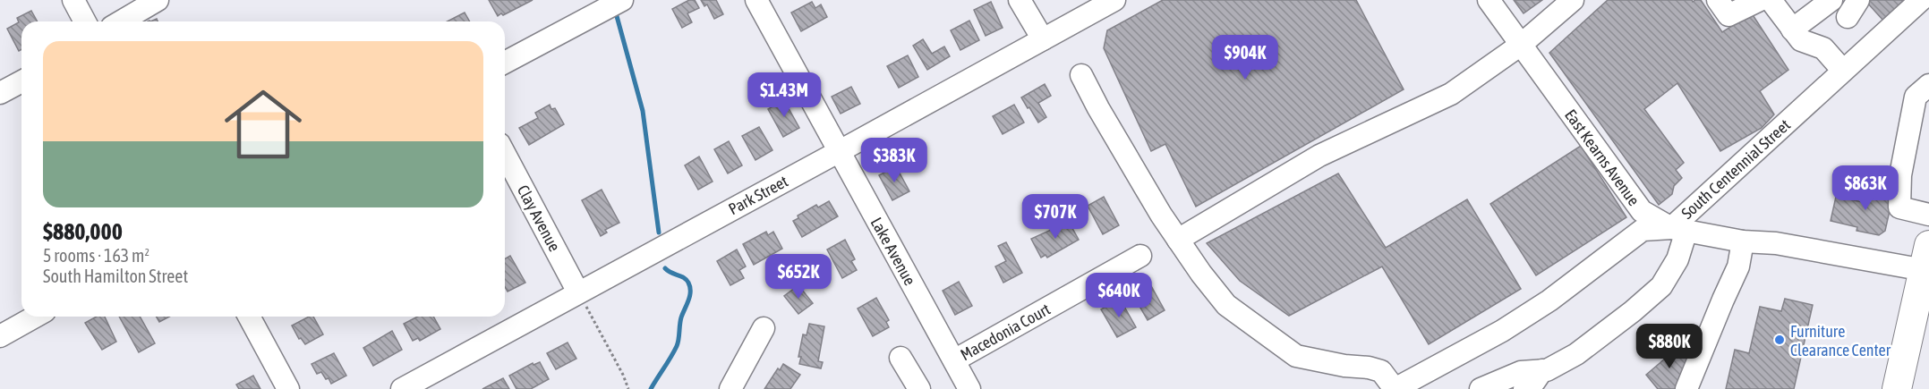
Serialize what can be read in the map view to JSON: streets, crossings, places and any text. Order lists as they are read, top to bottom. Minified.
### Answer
{"streets":{"street":["East Kearns Avenue","South Centennial Street","Park Street","Clay Avenue","Lake Avenue","Macedonia Court"]},"crossings":[["East Kearns Avenue","South Centennial Street"],["Park Street","Clay Avenue"],["Park Street","Lake Avenue"],["Lake Avenue","Macedonia Court"]],"places":["Furniture Clearance Center"],"page":{"list":[{"name":"$880,000","note":"5 rooms · 163 m² · South Hamilton Street"}],"price":["$904K","$1.43M","$383K","$863K","$707K","$652K","$640K","$880K"]}}
